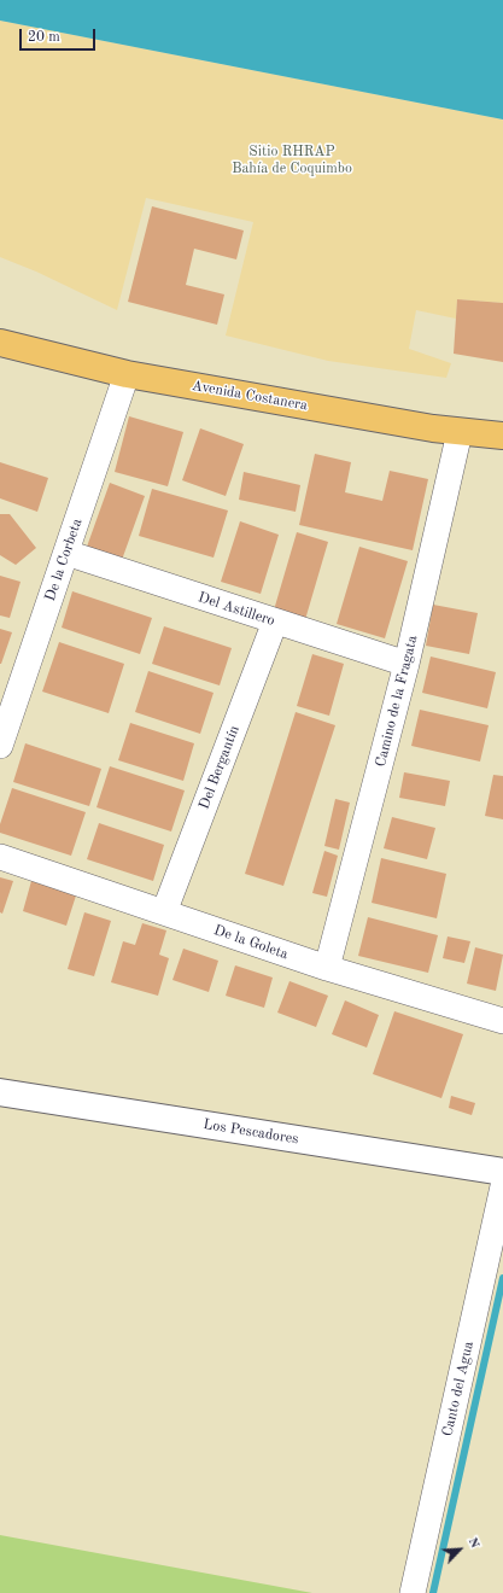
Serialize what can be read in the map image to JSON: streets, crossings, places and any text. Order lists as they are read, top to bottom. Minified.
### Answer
{"streets":{"main road":["Avenida Costanera"],"street":["De la Corbeta","Del Astillero","Camino de la Fragata","Del Bergantín","De la Goleta","Los Pescadores","Canto del Agua"]},"crossings":[["Avenida Costanera","De la Corbeta"],["Avenida Costanera","Camino de la Fragata"],["De la Corbeta","Del Astillero"],["Del Astillero","Camino de la Fragata"],["Del Astillero","Del Bergantín"],["Camino de la Fragata","De la Goleta"],["Del Bergantín","De la Goleta"]],"parks":["Sitio RHRAP Bahía de Coquimbo"],"scale_bar":"20 m","north":"top right"}
